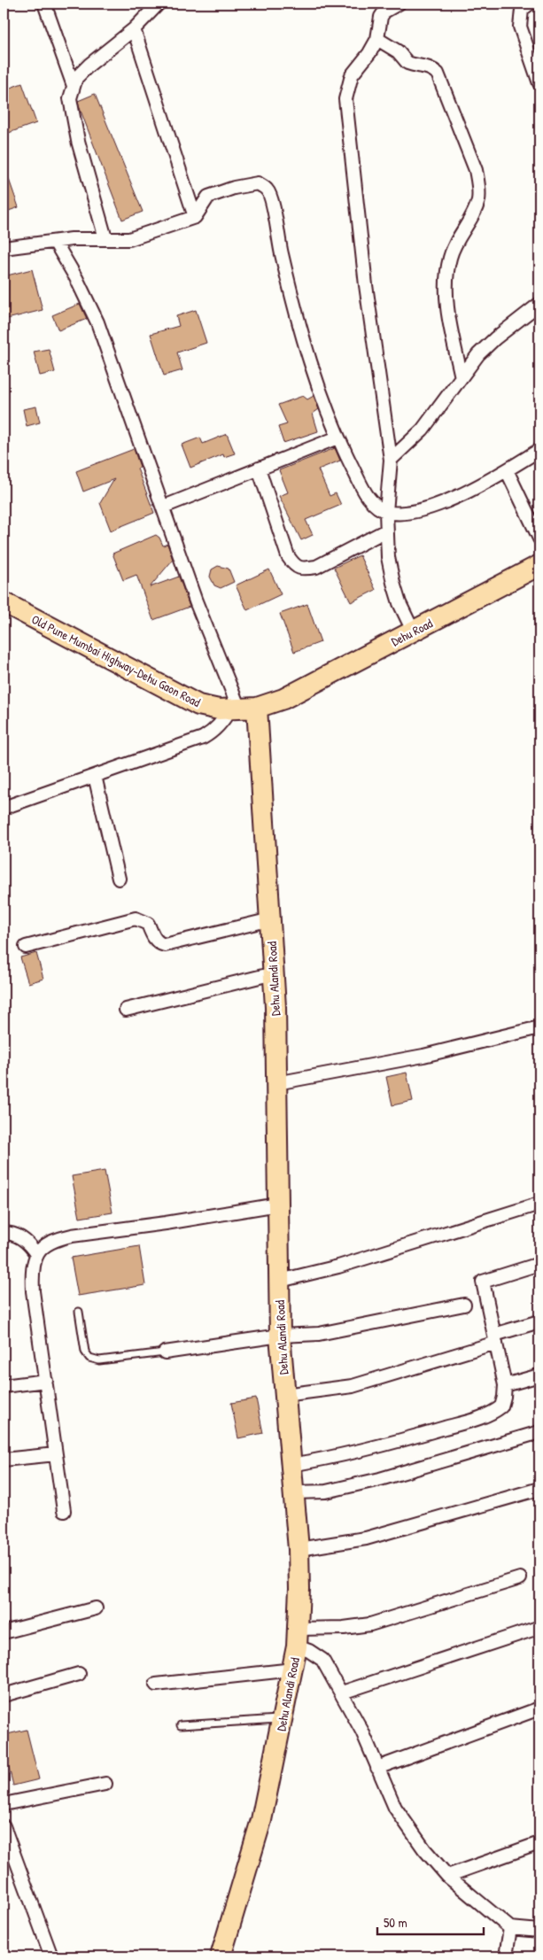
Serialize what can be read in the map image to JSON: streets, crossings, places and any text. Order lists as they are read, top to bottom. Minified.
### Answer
{"streets":{"main road":["Dehu Road","Old Pune Mumbai Highway-Dehu Gaon Road","Dehu Alandi Road"]},"crossings":[["Dehu Road","Old Pune Mumbai Highway-Dehu Gaon Road"],["Old Pune Mumbai Highway-Dehu Gaon Road","Dehu Alandi Road"]],"scale_bar":"50 m"}
